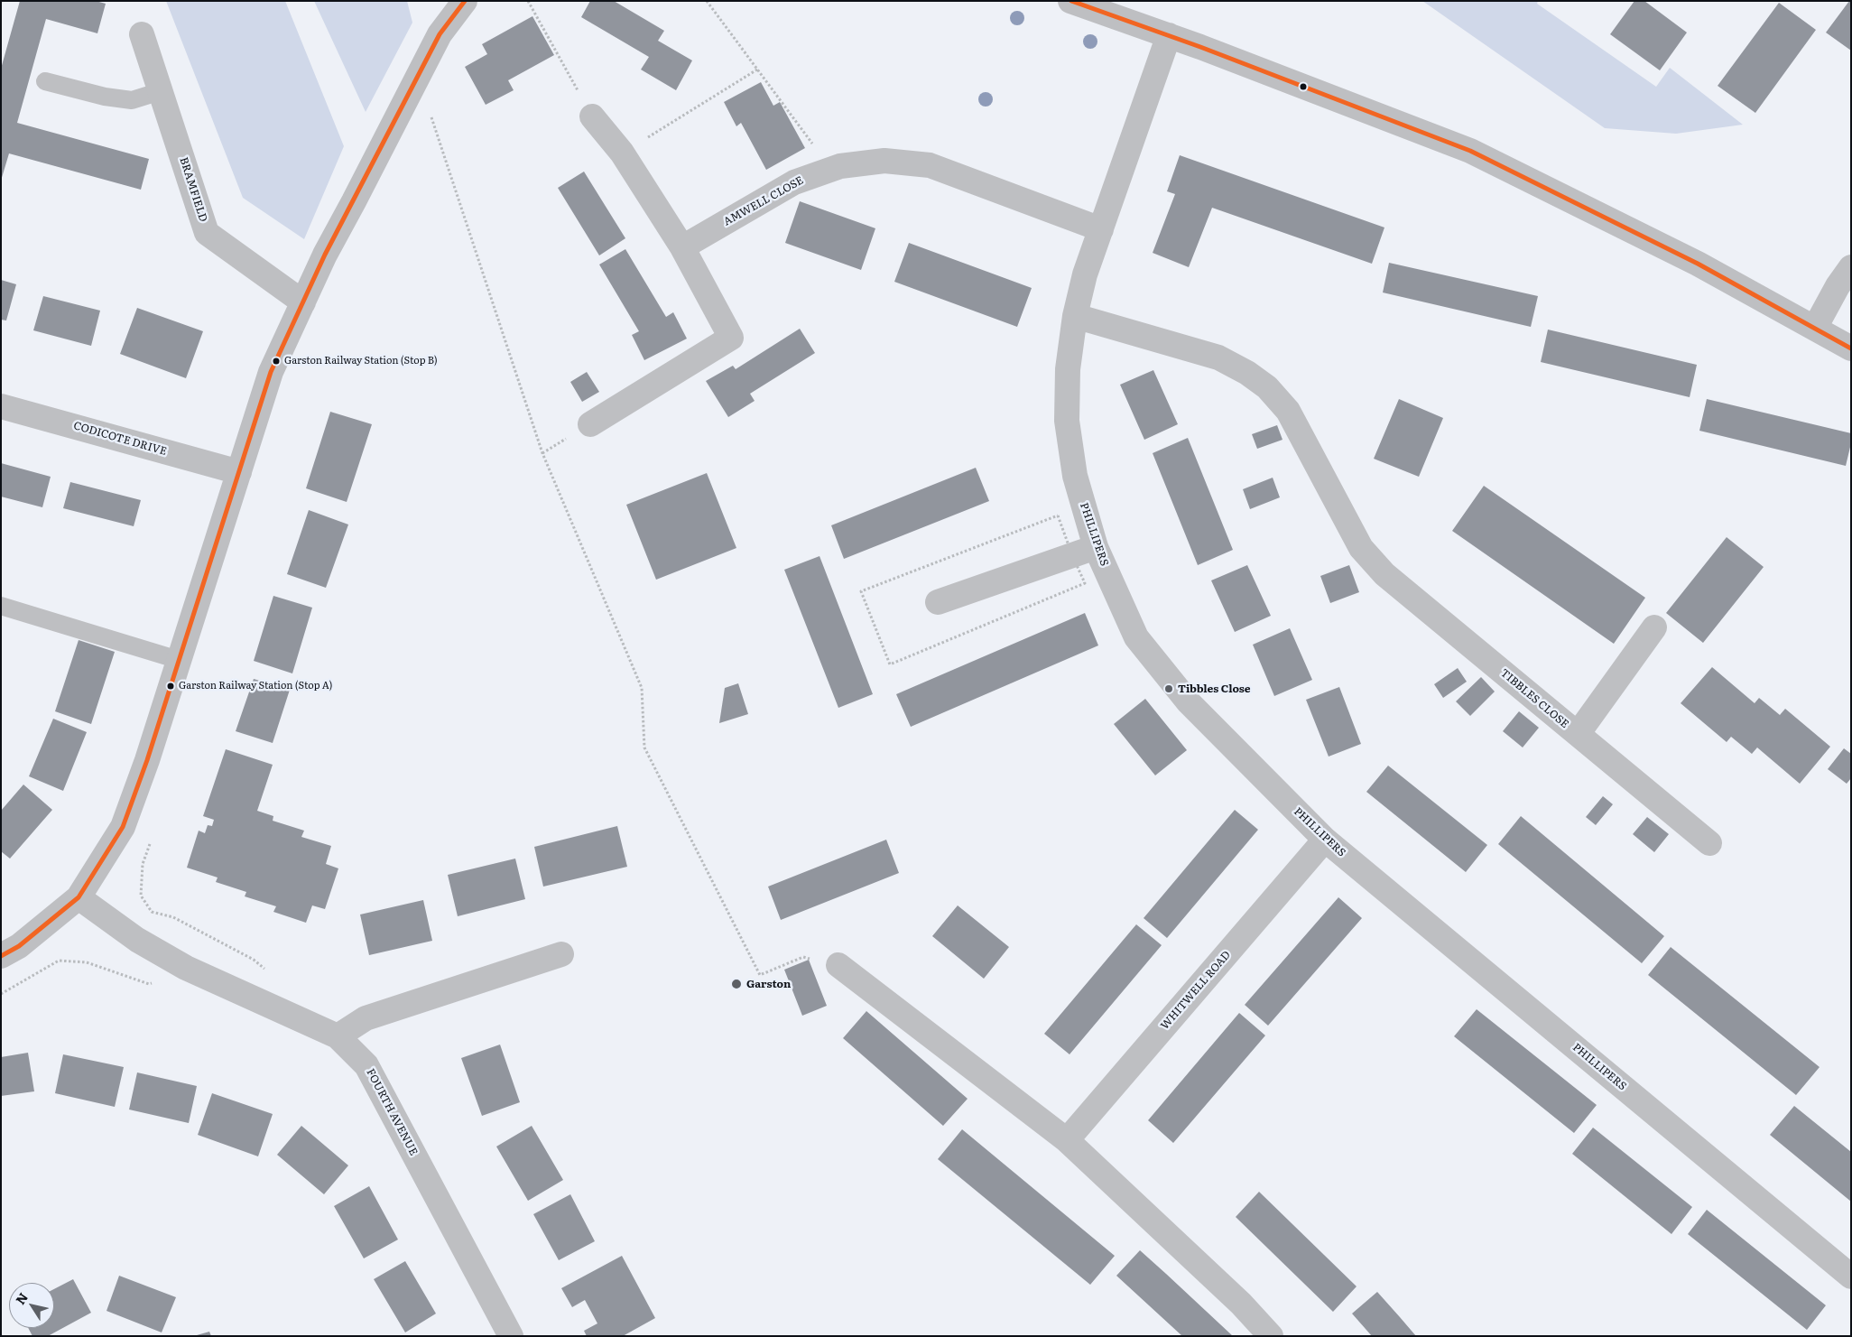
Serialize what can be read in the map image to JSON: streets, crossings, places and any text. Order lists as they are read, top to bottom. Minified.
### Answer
{"streets":{"street":["BRAMFIELD","AMWELL CLOSE","CODICOTE DRIVE","PHILLIPERS","TIBBLES CLOSE","WHITWELL ROAD","FOURTH AVENUE"]},"crossings":[["AMWELL CLOSE","PHILLIPERS"],["PHILLIPERS","TIBBLES CLOSE"],["PHILLIPERS","WHITWELL ROAD"]],"places":["Garston Railway Station (Stop B)","Garston Railway Station (Stop A)","Tibbles Close","Garston"],"north":"top left"}
